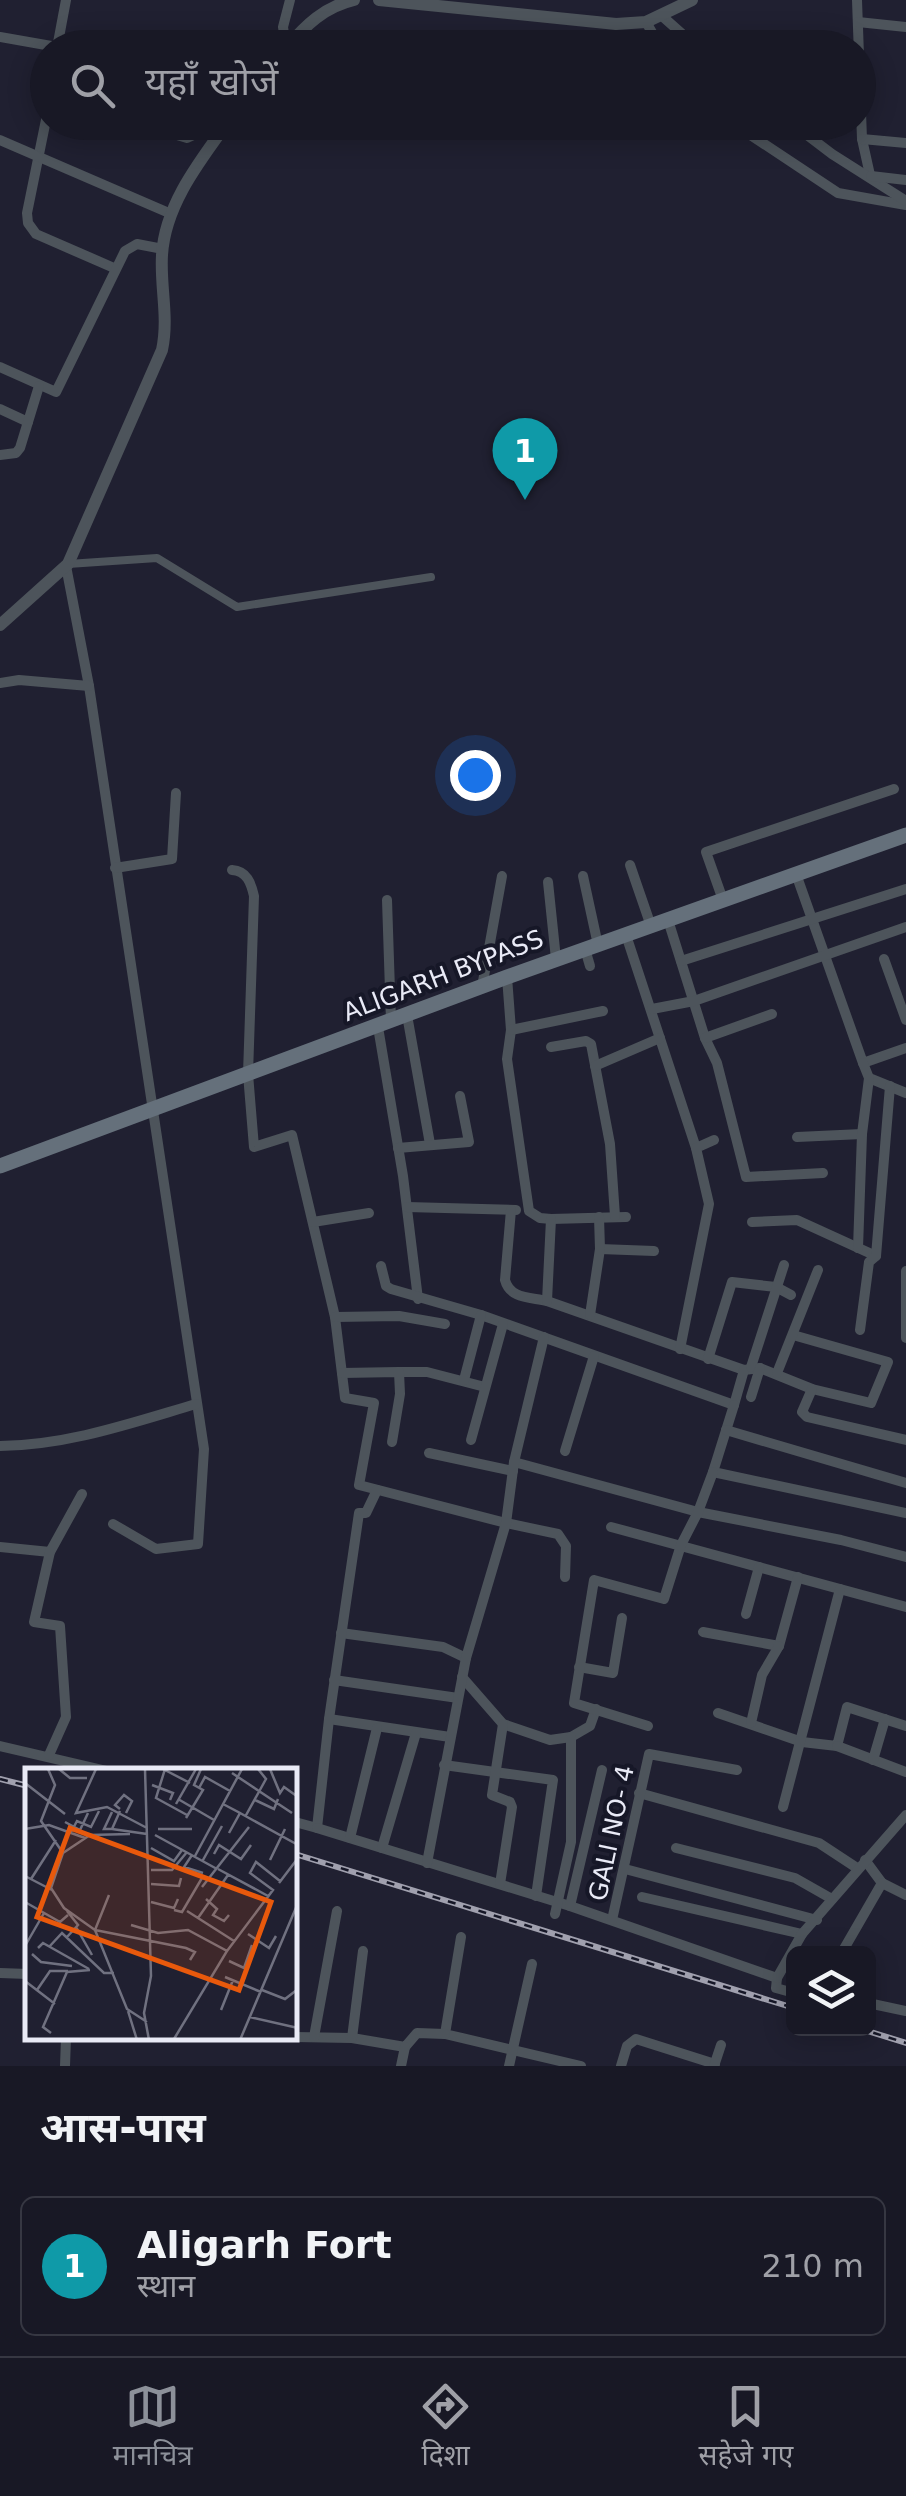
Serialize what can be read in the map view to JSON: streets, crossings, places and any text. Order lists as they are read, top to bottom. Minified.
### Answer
{"streets":{"main road":["ALIGARH BYPASS"],"street":["GALI NO- 4"]},"page":{"search":"यहाँ खोजें","pins":"1","heading":"आस-पास","list":[{"mark":"1","name":"Aligarh Fort","note":"स्थान","value":"210 m"}],"nav":["मानचित्र","दिशा","सहेजे गए"]}}
